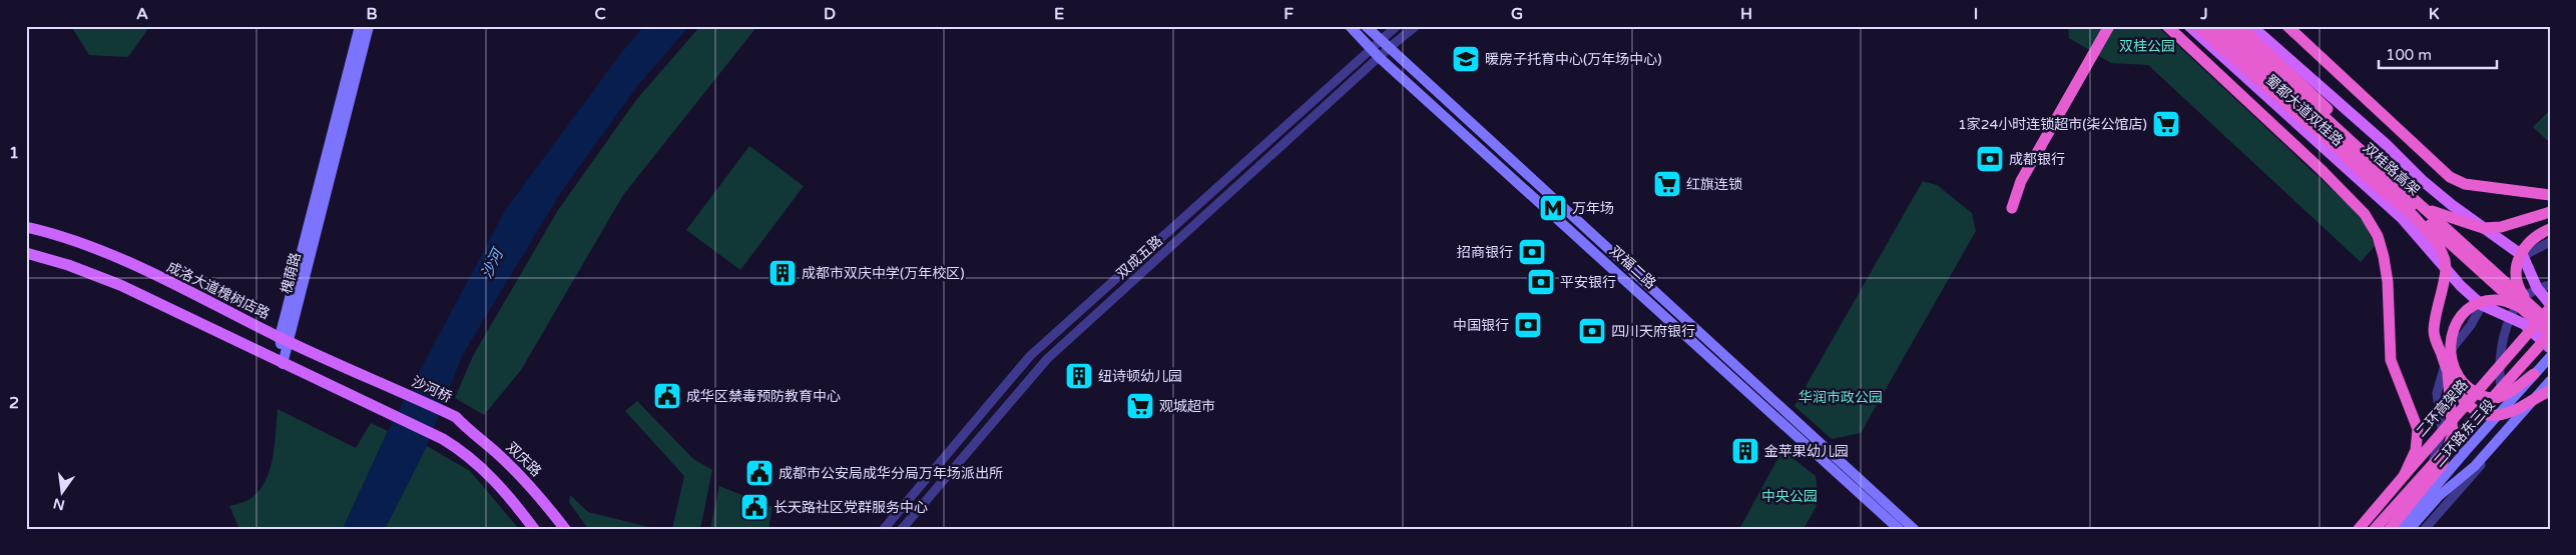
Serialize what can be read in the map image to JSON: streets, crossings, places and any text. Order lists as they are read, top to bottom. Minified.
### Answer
{"streets":{"highway":["双桂路高架","二环高架路"],"main road":["蜀都大道双桂路","双福二路","槐荫路","成洛大道槐树店路","沙河桥","二环路东三段","双庆路"],"street":["双成五路"]},"crossings":[["双成五路","双福二路"],["槐荫路","成洛大道槐树店路"],["成洛大道槐树店路","沙河桥"],["沙河桥","双庆路"]],"water":["沙河"],"parks":["双桂公园","华润市政公园","中央公园"],"places":{"school or university":["暖房子托育中心(万年场中心)"],"supermarket":["1家24小时连锁超市(柒公馆店)","红旗连锁","观城超市"],"bank":["成都银行","招商银行","平安银行","中国银行","四川天府银行"],"metro station":["万年场"],"building":["成都市双庆中学(万年校区)","纽诗顿幼儿园","金苹果幼儿园"],"public building":["成华区禁毒预防教育中心","成都市公安局成华分局万年场派出所","长天路社区党群服务中心"]},"scale_bar":"100 m","north":"bottom","grid":{"columns":["A","B","C","D","E","F","G","H","I","J","K"],"rows":["1","2"]}}
